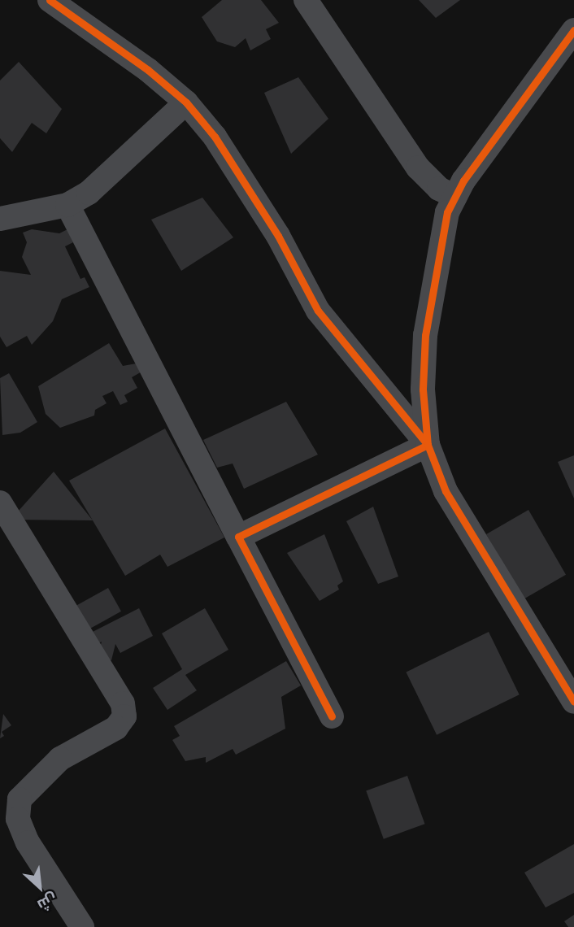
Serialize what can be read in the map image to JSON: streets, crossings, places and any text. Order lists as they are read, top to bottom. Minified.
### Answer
{"north":"bottom right"}
